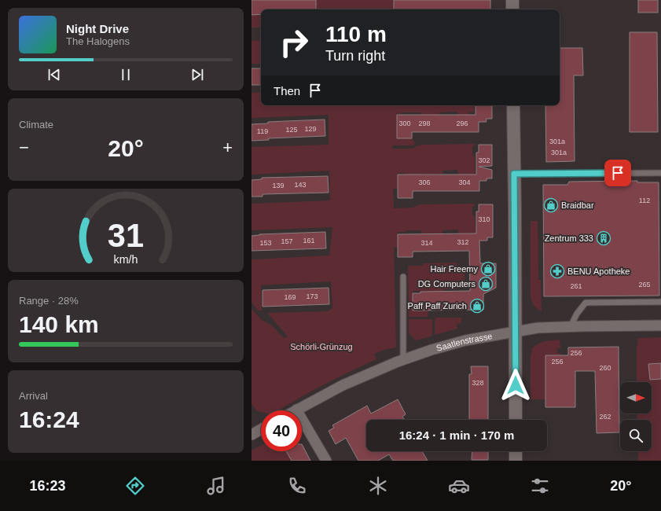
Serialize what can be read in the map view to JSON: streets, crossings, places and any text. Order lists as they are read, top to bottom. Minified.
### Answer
{"streets":{"street":["Saatlenstrasse"]},"parks":["Schörli-Grünzug"],"places":{"shop":["Braidbar","Hair Freemy","DG Computers","Paff Paff Zurich"],"building":["Zentrum 333"],"pharmacy":["BENU Apotheke"]},"house_numbers":["300","298","296","129","125","119","301a","301a","302","306","304","143","139","112","310","161","157","312","153","314","265","261","173","169","256","256","260","328","262"],"north":"right","page":{"turn":["110 m","Turn right"],"song":["Night Drive","The Halogens"],"then":"Then","tile":["Climate",["Range · 28%","140 km"],["Arrival","16:24"]],"heat":["−","20°","+"],"limit":"40","trip":"16:24 · 1 min · 170 m","tabs":["16:23","20°"],"gauge":["31","km/h"]}}
